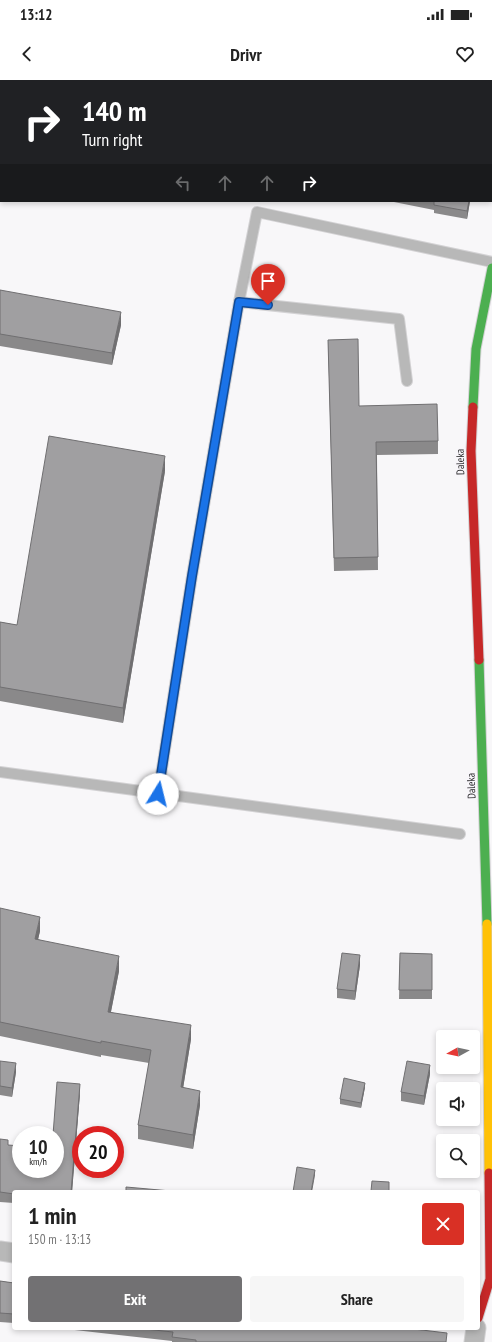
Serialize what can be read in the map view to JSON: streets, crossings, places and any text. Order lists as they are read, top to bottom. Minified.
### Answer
{"streets":{"street":["Daleka"]},"north":"left","page":{"status":"13:12","header":"Drivr","turn":["140 m","Turn right"],"speed":"10 km/h","limit":"20","heading":["1 min","150 m · 13:13"],"buttons":["Exit","Share"]}}
